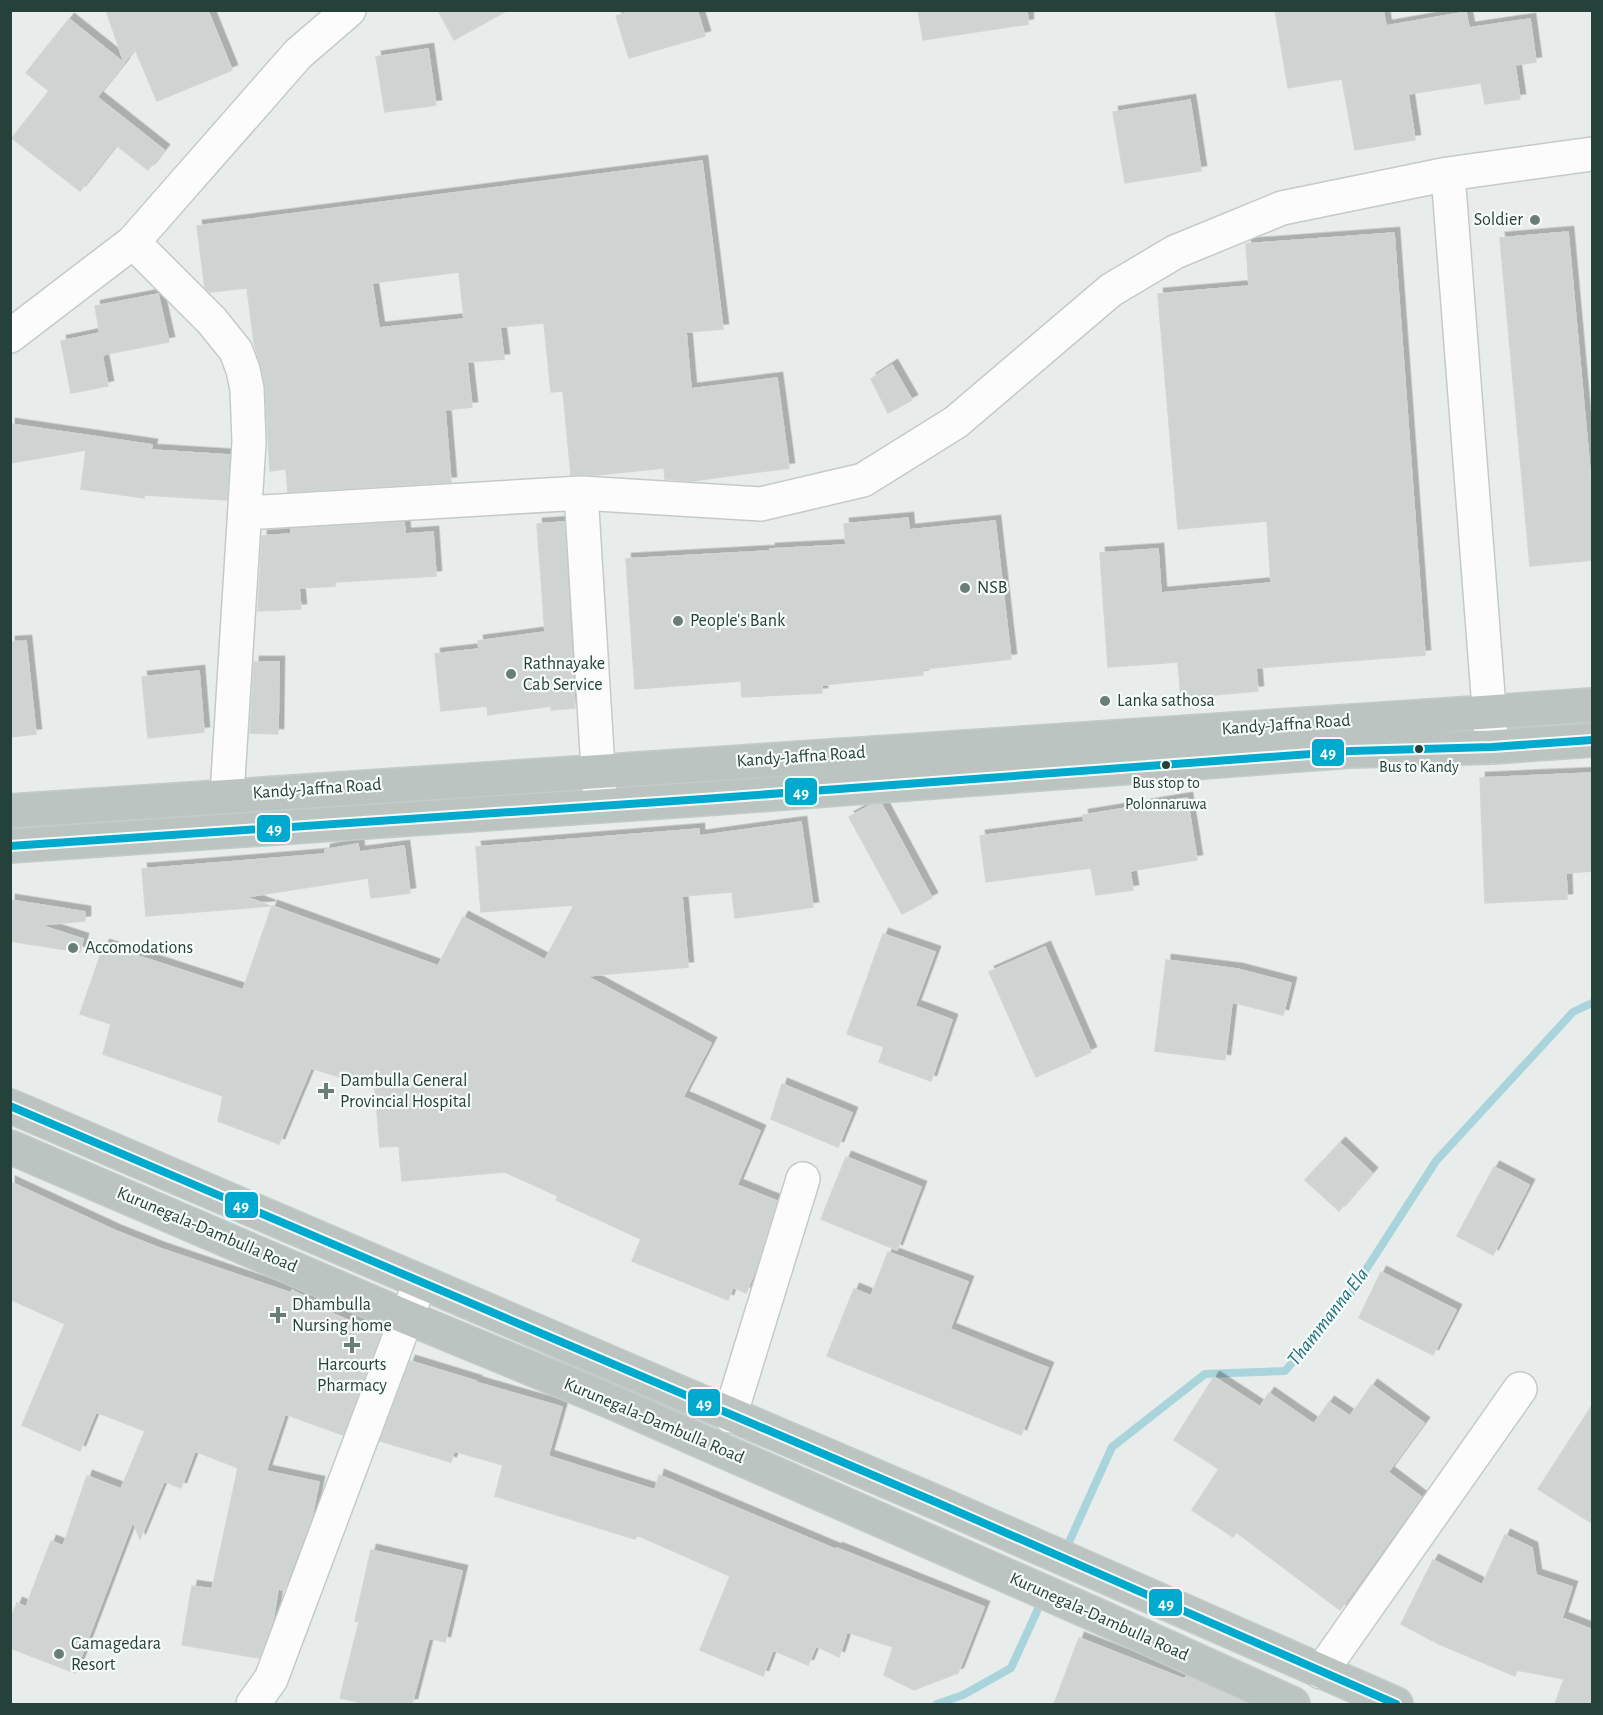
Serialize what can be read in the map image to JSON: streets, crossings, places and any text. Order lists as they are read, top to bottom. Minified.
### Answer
{"streets":{"highway":["Kandy-Jaffna Road","Kurunegala-Dambulla Road"]},"water":["Thammanna Ela"],"places":{"other":["Soldier","NSB","People's Bank","Rathnayake Cab Service","Lanka sathosa","Bus to Kandy","Bus stop to Polonnaruwa","Accomodations","Gamagedara Resort"],"health":["Dambulla General Provincial Hospital","Dhambulla Nursing home","Harcourts Pharmacy"]},"lines":["transit line 49"]}
